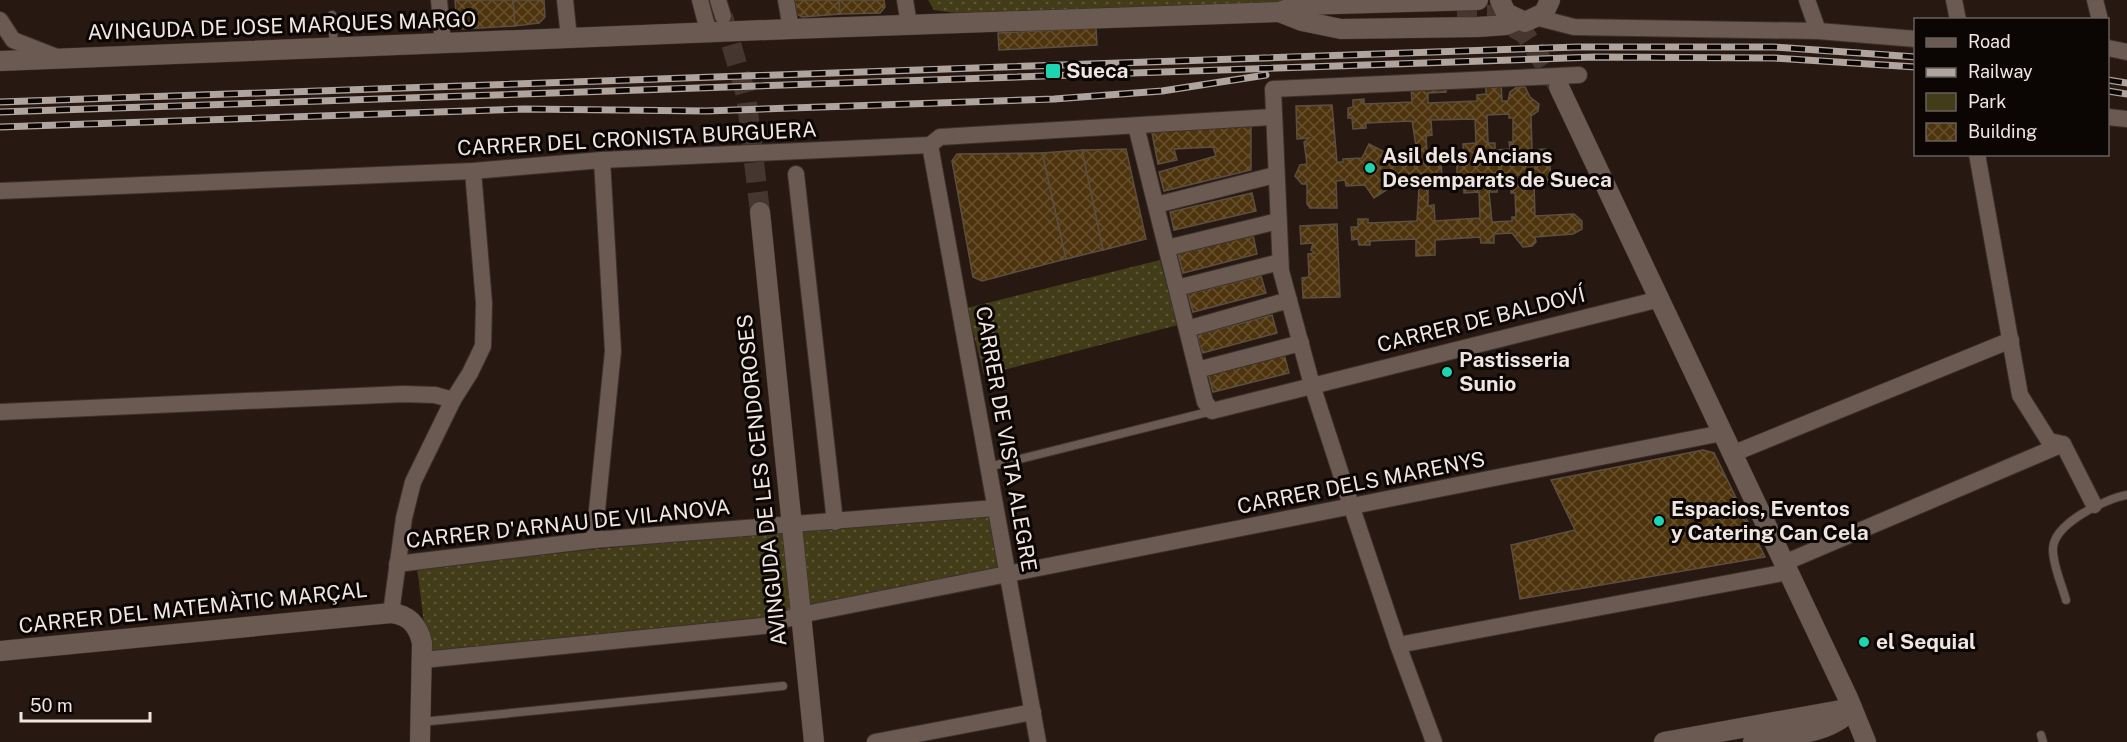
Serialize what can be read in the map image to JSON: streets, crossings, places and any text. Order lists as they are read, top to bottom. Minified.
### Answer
{"streets":{"street":["AVINGUDA DE JOSE MARQUES MARGO","CARRER DEL CRONISTA BURGUERA","CARRER DE BALDOVÍ","CARRER DE VISTA ALEGRE","AVINGUDA DE LES CENDOROSES","CARRER DELS MARENYS","CARRER D'ARNAU DE VILANOVA","CARRER DEL MATEMÀTIC MARÇAL"]},"crossings":[["CARRER DEL CRONISTA BURGUERA","CARRER DE VISTA ALEGRE"],["CARRER DE VISTA ALEGRE","CARRER DELS MARENYS"],["CARRER DE VISTA ALEGRE","CARRER D'ARNAU DE VILANOVA"],["AVINGUDA DE LES CENDOROSES","CARRER DELS MARENYS"],["AVINGUDA DE LES CENDOROSES","CARRER D'ARNAU DE VILANOVA"]],"places":{"transit":["Sueca"],"other":["Asil dels Ancians Desemparats de Sueca","Pastisseria Sunio","Espacios, Eventos y Catering Can Cela","el Sequial"]},"legend":["Road","Railway","Park","Building"],"scale_bar":"50 m"}
